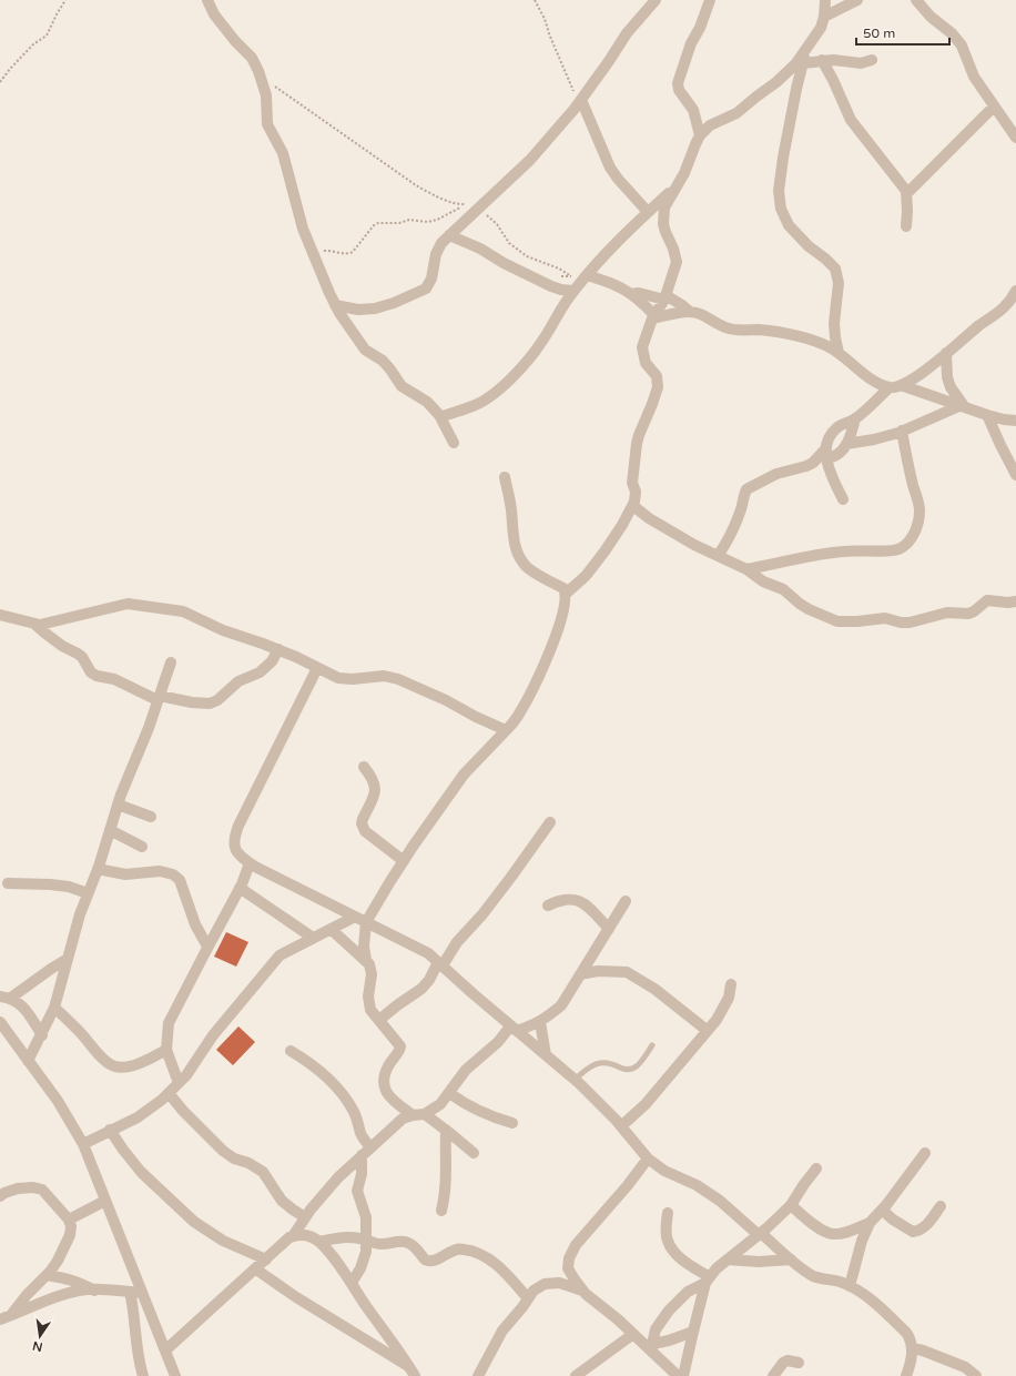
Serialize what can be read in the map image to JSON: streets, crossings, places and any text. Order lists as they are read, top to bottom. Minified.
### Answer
{"scale_bar":"50 m","north":"bottom"}
